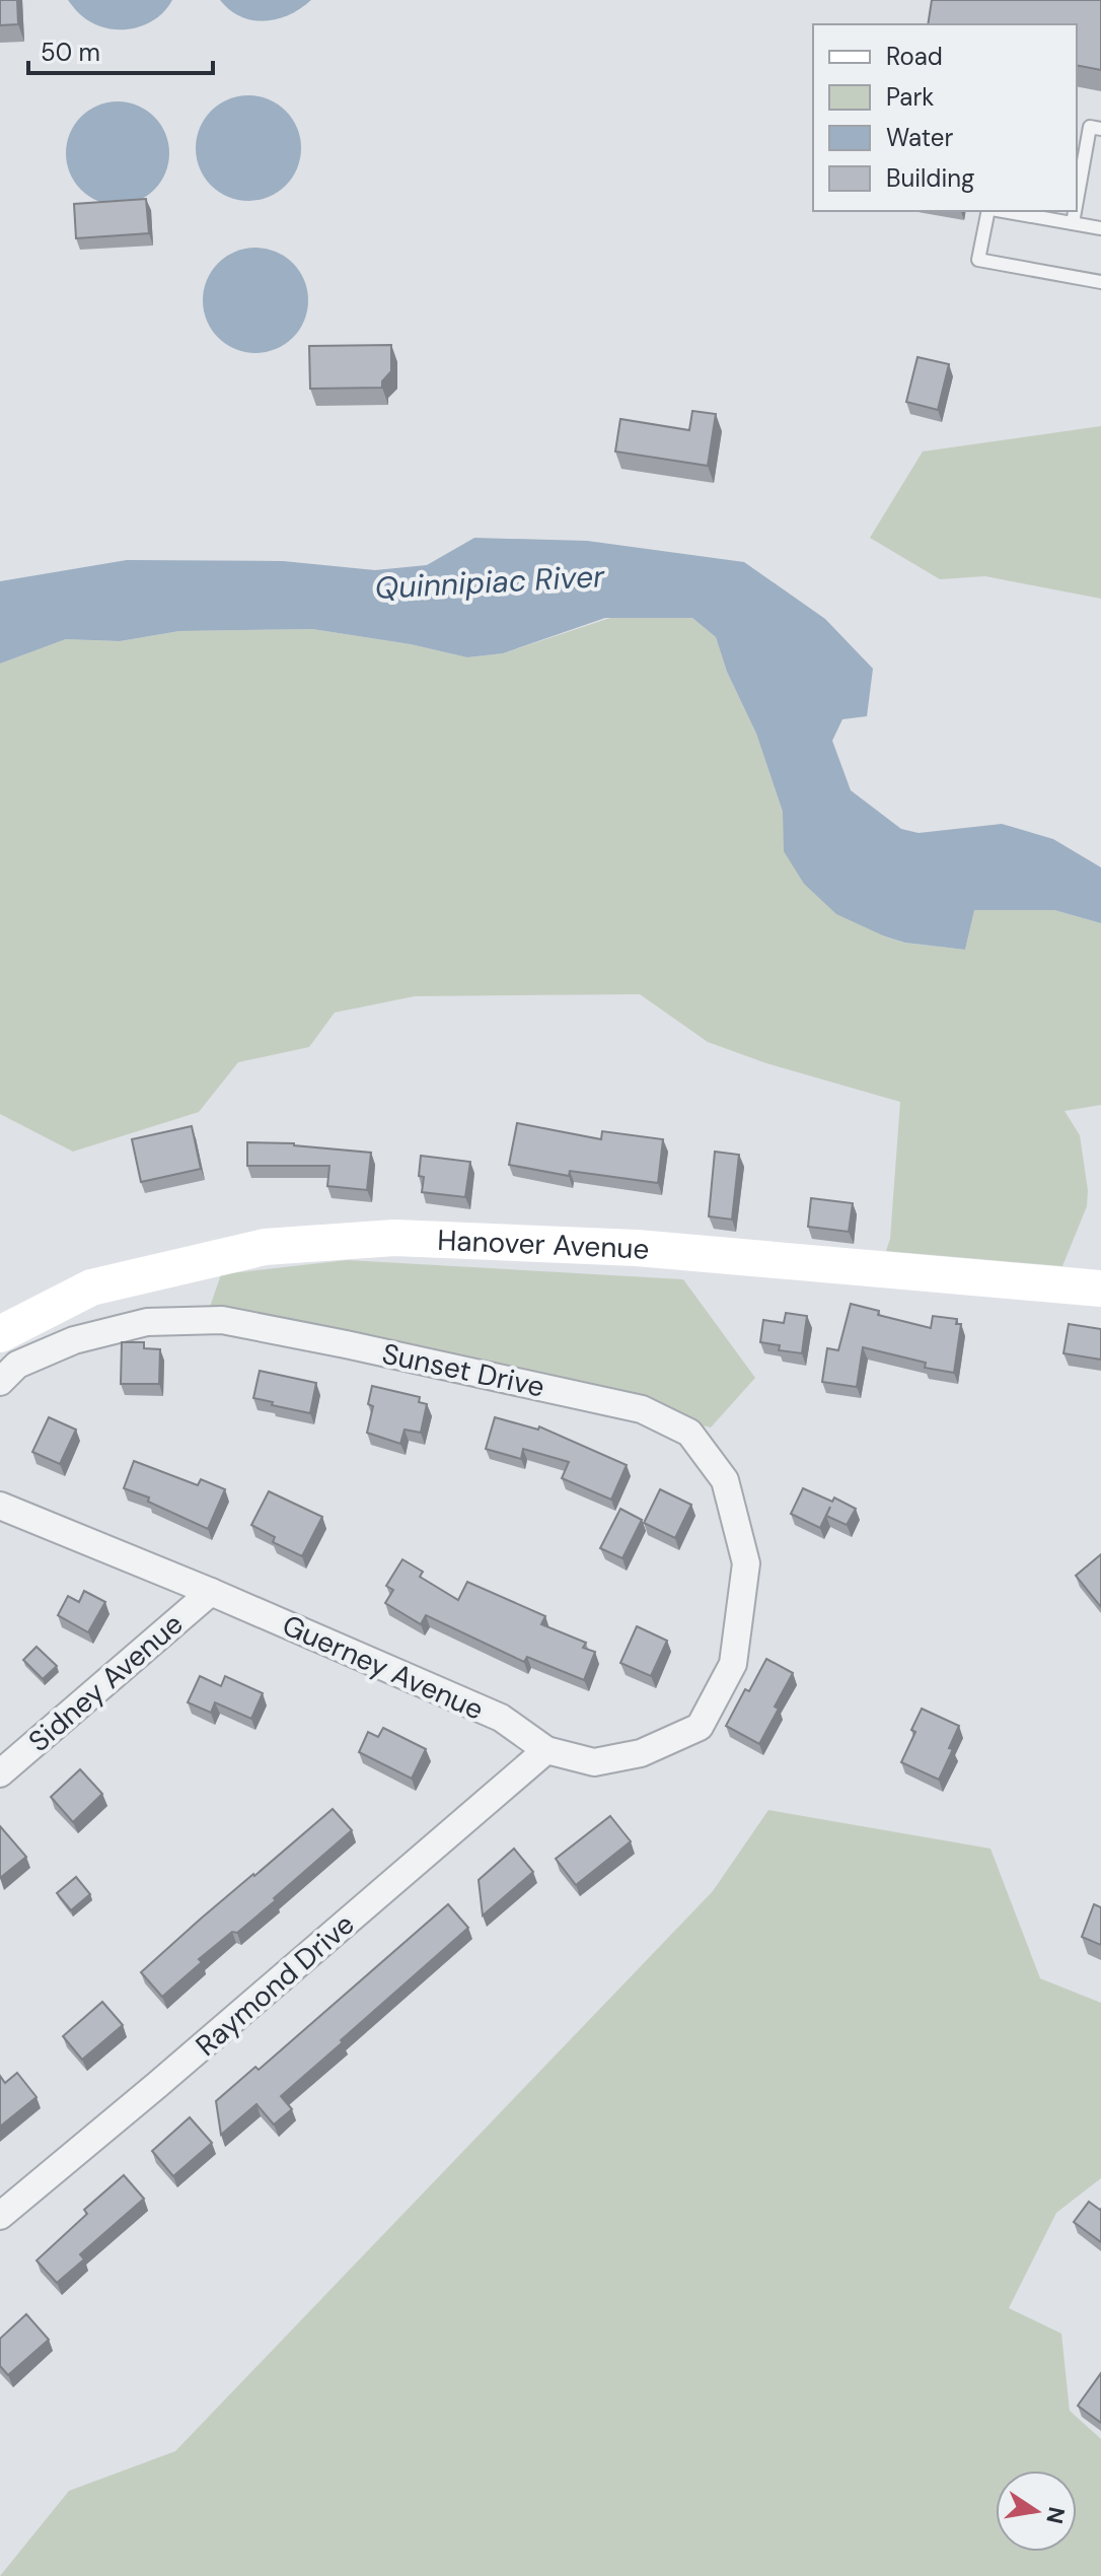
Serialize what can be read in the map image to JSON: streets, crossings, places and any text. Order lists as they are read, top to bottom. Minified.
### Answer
{"streets":{"main road":["Hanover Avenue"],"street":["Sunset Drive","Guerney Avenue","Sidney Avenue","Raymond Drive"]},"crossings":[["Sunset Drive","Guerney Avenue"],["Guerney Avenue","Sidney Avenue"],["Guerney Avenue","Raymond Drive"]],"water":["Quinnipiac River"],"legend":["Road","Park","Water","Building"],"scale_bar":"50 m","north":"right"}
